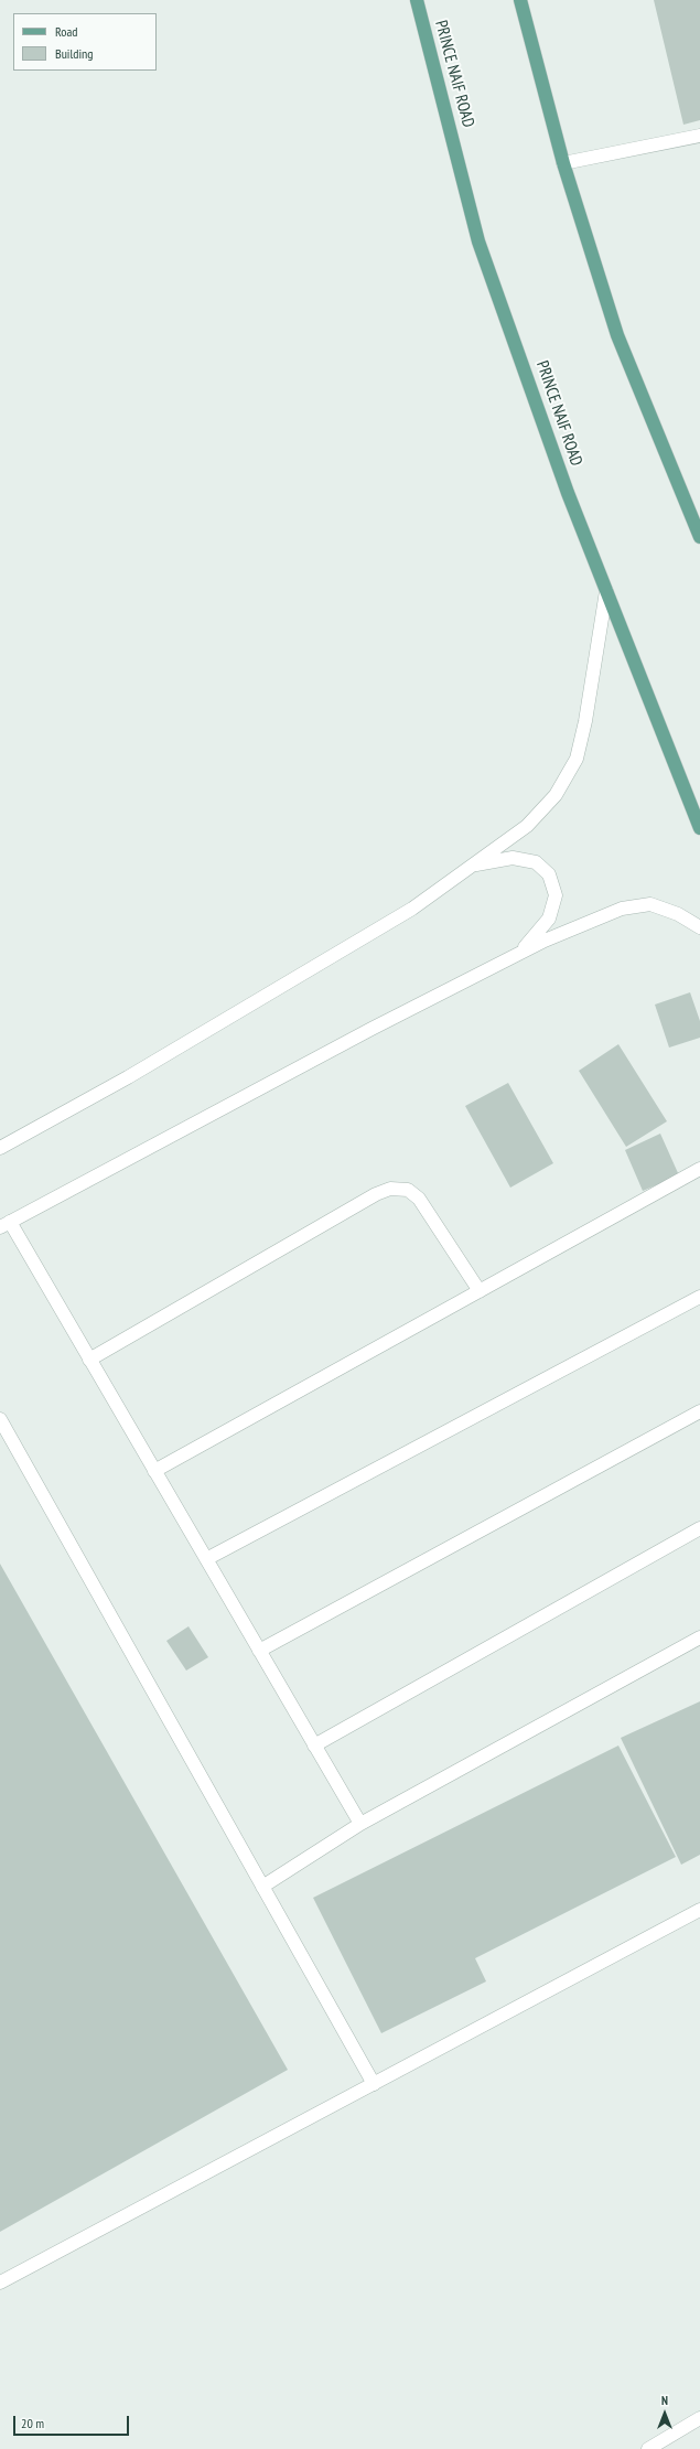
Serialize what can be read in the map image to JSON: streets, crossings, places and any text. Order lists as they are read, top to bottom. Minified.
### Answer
{"streets":{"main road":["PRINCE NAIF ROAD"]},"legend":["Road","Building"],"scale_bar":"20 m","north":"top"}
